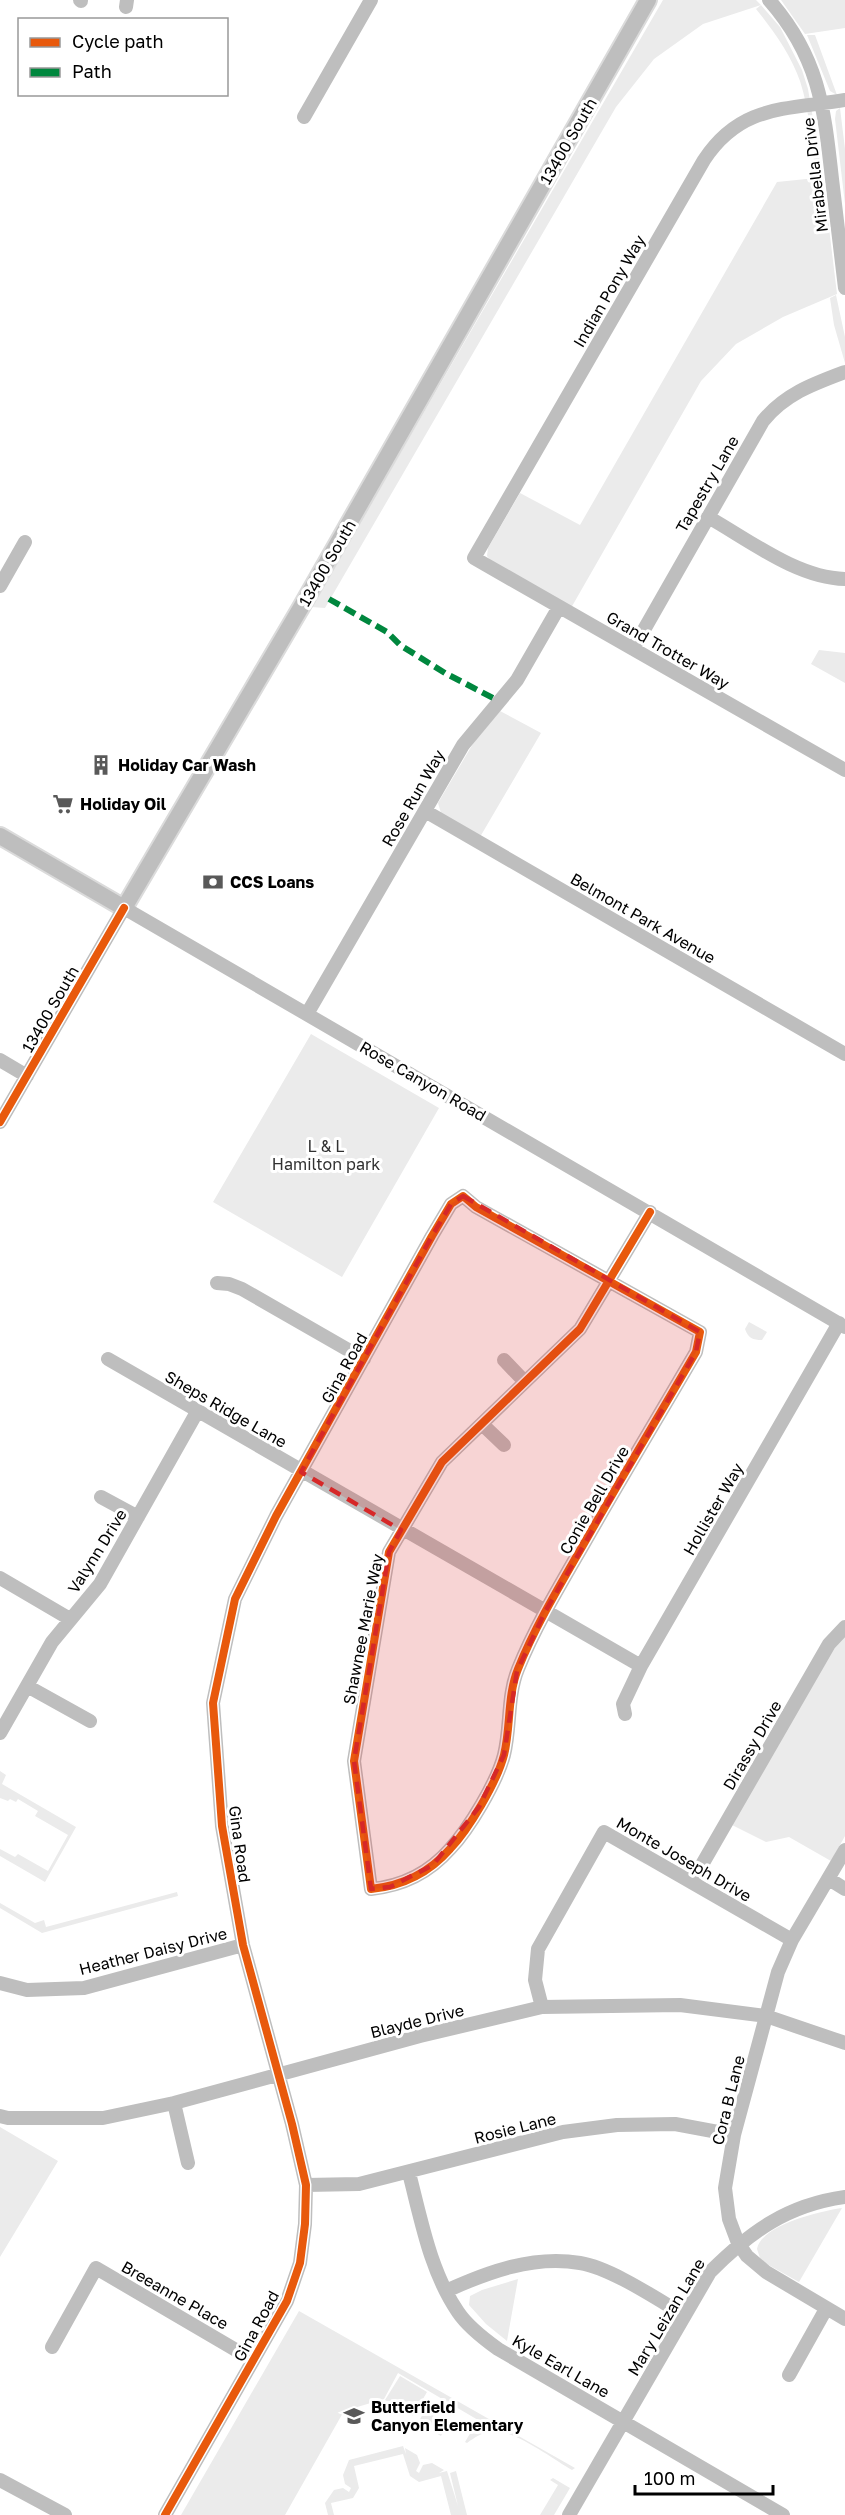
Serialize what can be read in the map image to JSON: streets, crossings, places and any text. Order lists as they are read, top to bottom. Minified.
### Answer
{"streets":{"main road":["13400 South","Rose Canyon Road"],"street":["Mirabella Drive","Indian Pony Way","Tapestry Lane","Grand Trotter Way","Rose Run Way","Belmont Park Avenue","Gina Road","Sheps Ridge Lane","Conie Bell Drive","Hollister Way","Valynn Drive","Shawnee Marie Way","Dirassy Drive","Monte Joseph Drive","Heather Daisy Drive","Blayde Drive","Cora B Lane","Rosie Lane","Breeanne Place","Mary Leizan Lane","Kyle Earl Lane"]},"crossings":[["13400 South","Rose Canyon Road"],["Mirabella Drive","Indian Pony Way"],["Indian Pony Way","Grand Trotter Way"],["Tapestry Lane","Grand Trotter Way"],["Grand Trotter Way","Rose Run Way"],["Rose Run Way","Belmont Park Avenue"],["Rose Run Way","Rose Canyon Road"],["Rose Canyon Road","Hollister Way"],["Rose Canyon Road","Shawnee Marie Way"],["Gina Road","Sheps Ridge Lane"],["Gina Road","Conie Bell Drive"],["Gina Road","Heather Daisy Drive"],["Gina Road","Blayde Drive"],["Gina Road","Rosie Lane"],["Gina Road","Breeanne Place"],["Sheps Ridge Lane","Conie Bell Drive"],["Sheps Ridge Lane","Hollister Way"],["Sheps Ridge Lane","Valynn Drive"],["Sheps Ridge Lane","Shawnee Marie Way"],["Conie Bell Drive","Shawnee Marie Way"],["Dirassy Drive","Monte Joseph Drive"],["Monte Joseph Drive","Blayde Drive"],["Monte Joseph Drive","Cora B Lane"],["Blayde Drive","Cora B Lane"],["Cora B Lane","Rosie Lane"],["Cora B Lane","Mary Leizan Lane"],["Rosie Lane","Kyle Earl Lane"],["Mary Leizan Lane","Kyle Earl Lane"]],"parks":["L & L Hamilton park"],"places":{"building":["Holiday Car Wash"],"supermarket":["Holiday Oil"],"bank":["CCS Loans"],"school or university":["Butterfield Canyon Elementary"]},"legend":["Cycle path","Path"],"scale_bar":"100 m"}
